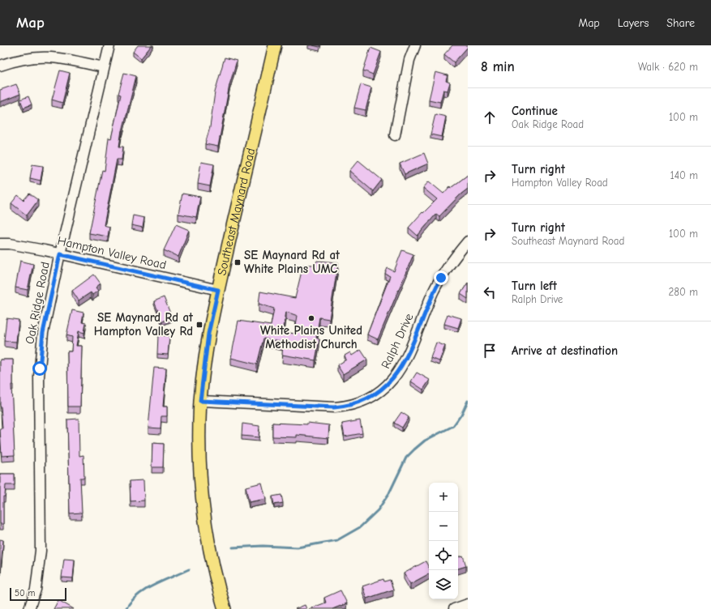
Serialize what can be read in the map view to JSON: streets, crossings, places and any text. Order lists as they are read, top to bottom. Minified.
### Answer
{"streets":{"main road":["Southeast Maynard Road"],"street":["Hampton Valley Road","Oak Ridge Road","Ralph Drive"]},"crossings":[["Southeast Maynard Road","Hampton Valley Road"],["Southeast Maynard Road","Ralph Drive"],["Hampton Valley Road","Oak Ridge Road"]],"places":{"transit":["SE Maynard Rd at White Plains UMC","SE Maynard Rd at Hampton Valley Rd"],"other":["White Plains United Methodist Church"]},"scale_bar":"50 m","page":{"header":"Map","nav":["Map","Layers","Share"],"heading":["8 min","Walk · 620 m"],"list":[["Continue","Oak Ridge Road","100 m"],["Turn right","Hampton Valley Road","140 m"],["Turn right","Southeast Maynard Road","100 m"],["Turn left","Ralph Drive","280 m"],"Arrive at destination"],"map_buttons":["+","−"],"scale":"50 m"}}
